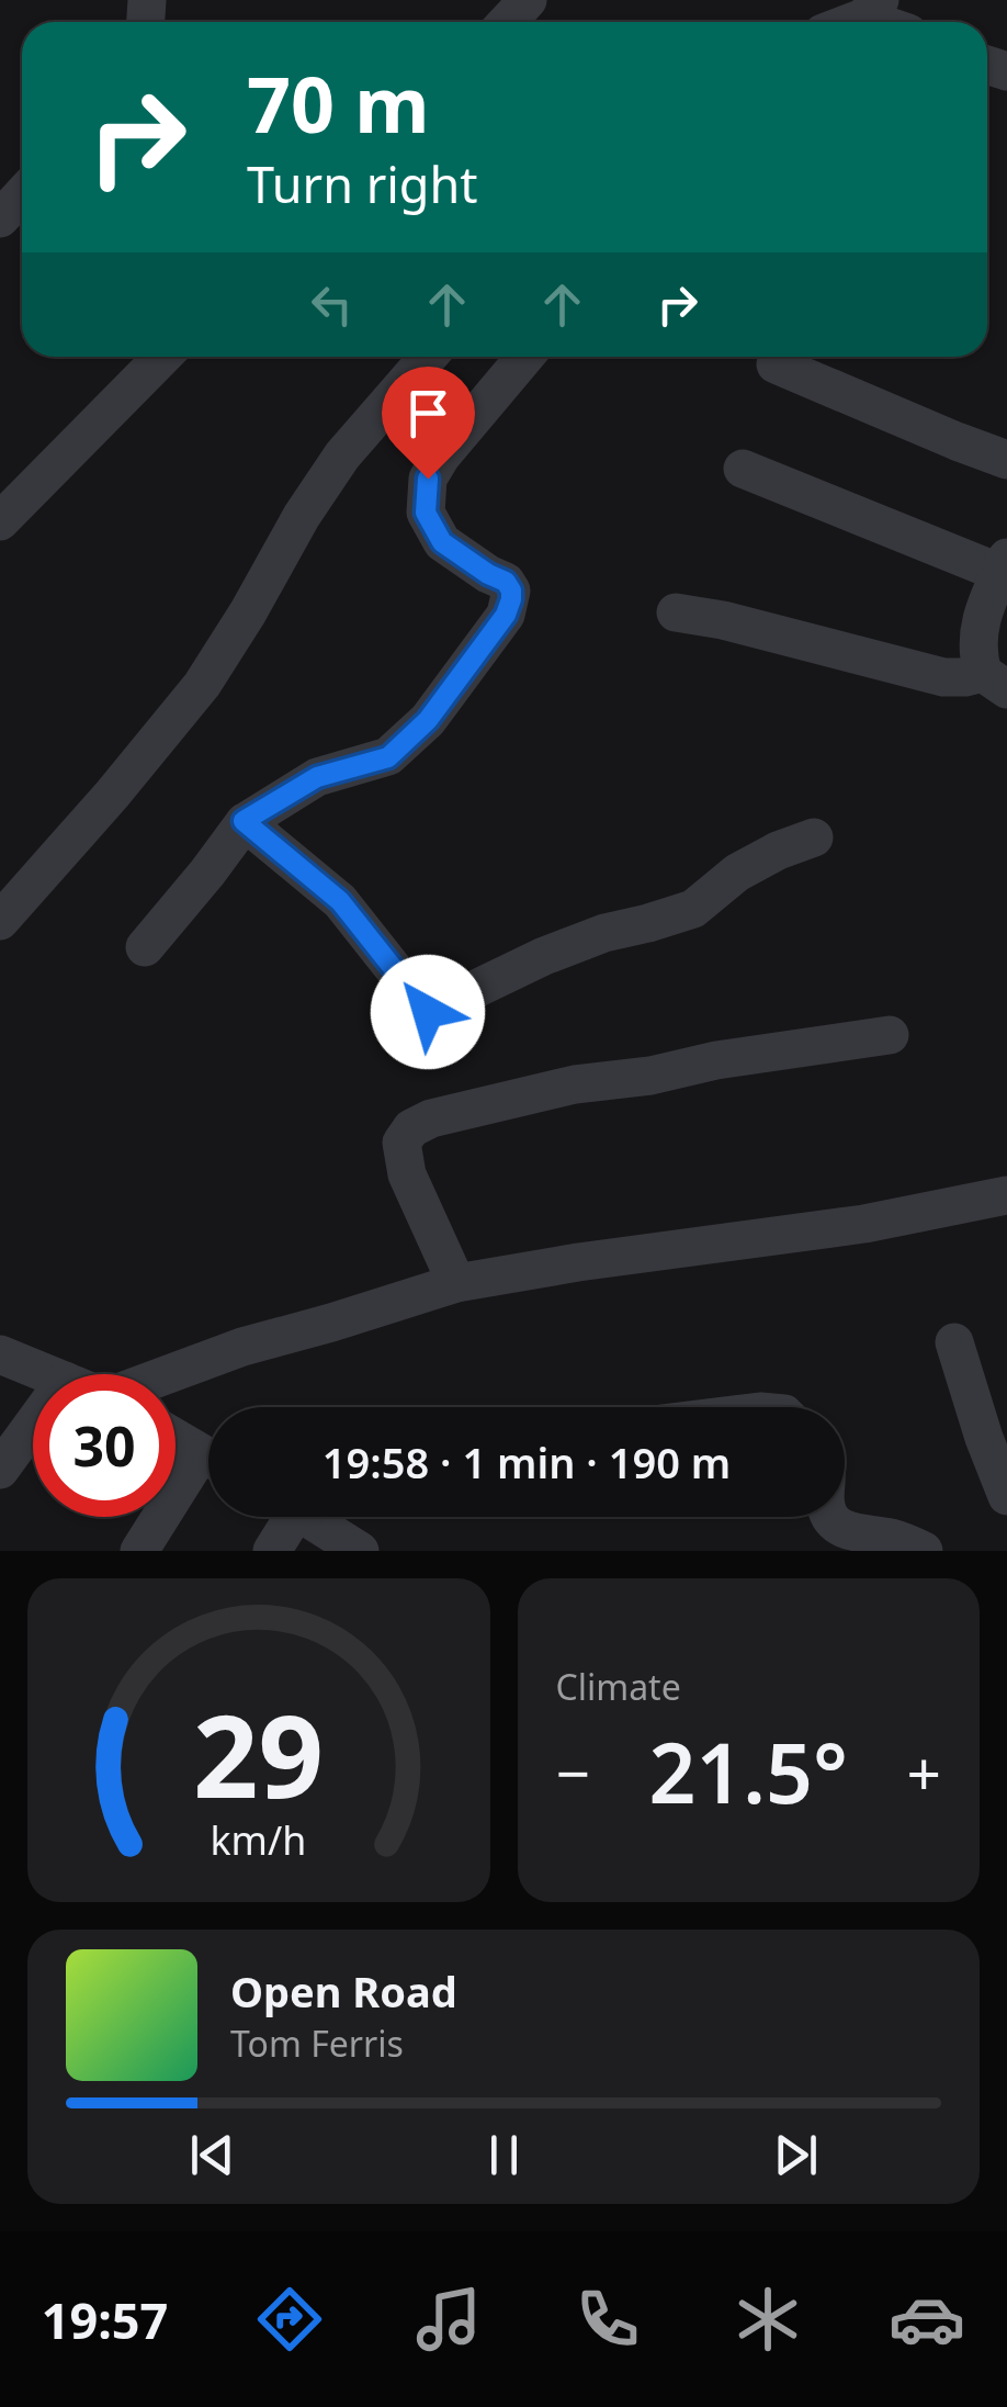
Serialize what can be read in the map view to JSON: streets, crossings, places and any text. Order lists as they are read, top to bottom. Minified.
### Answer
{"page":{"turn":["70 m","Turn right"],"limit":"30","trip":"19:58 · 1 min · 190 m","tile":"Climate","heat":["−","21.5°","+"],"song":["Open Road","Tom Ferris"],"tabs":"19:57","gauge":["29","km/h"]}}
